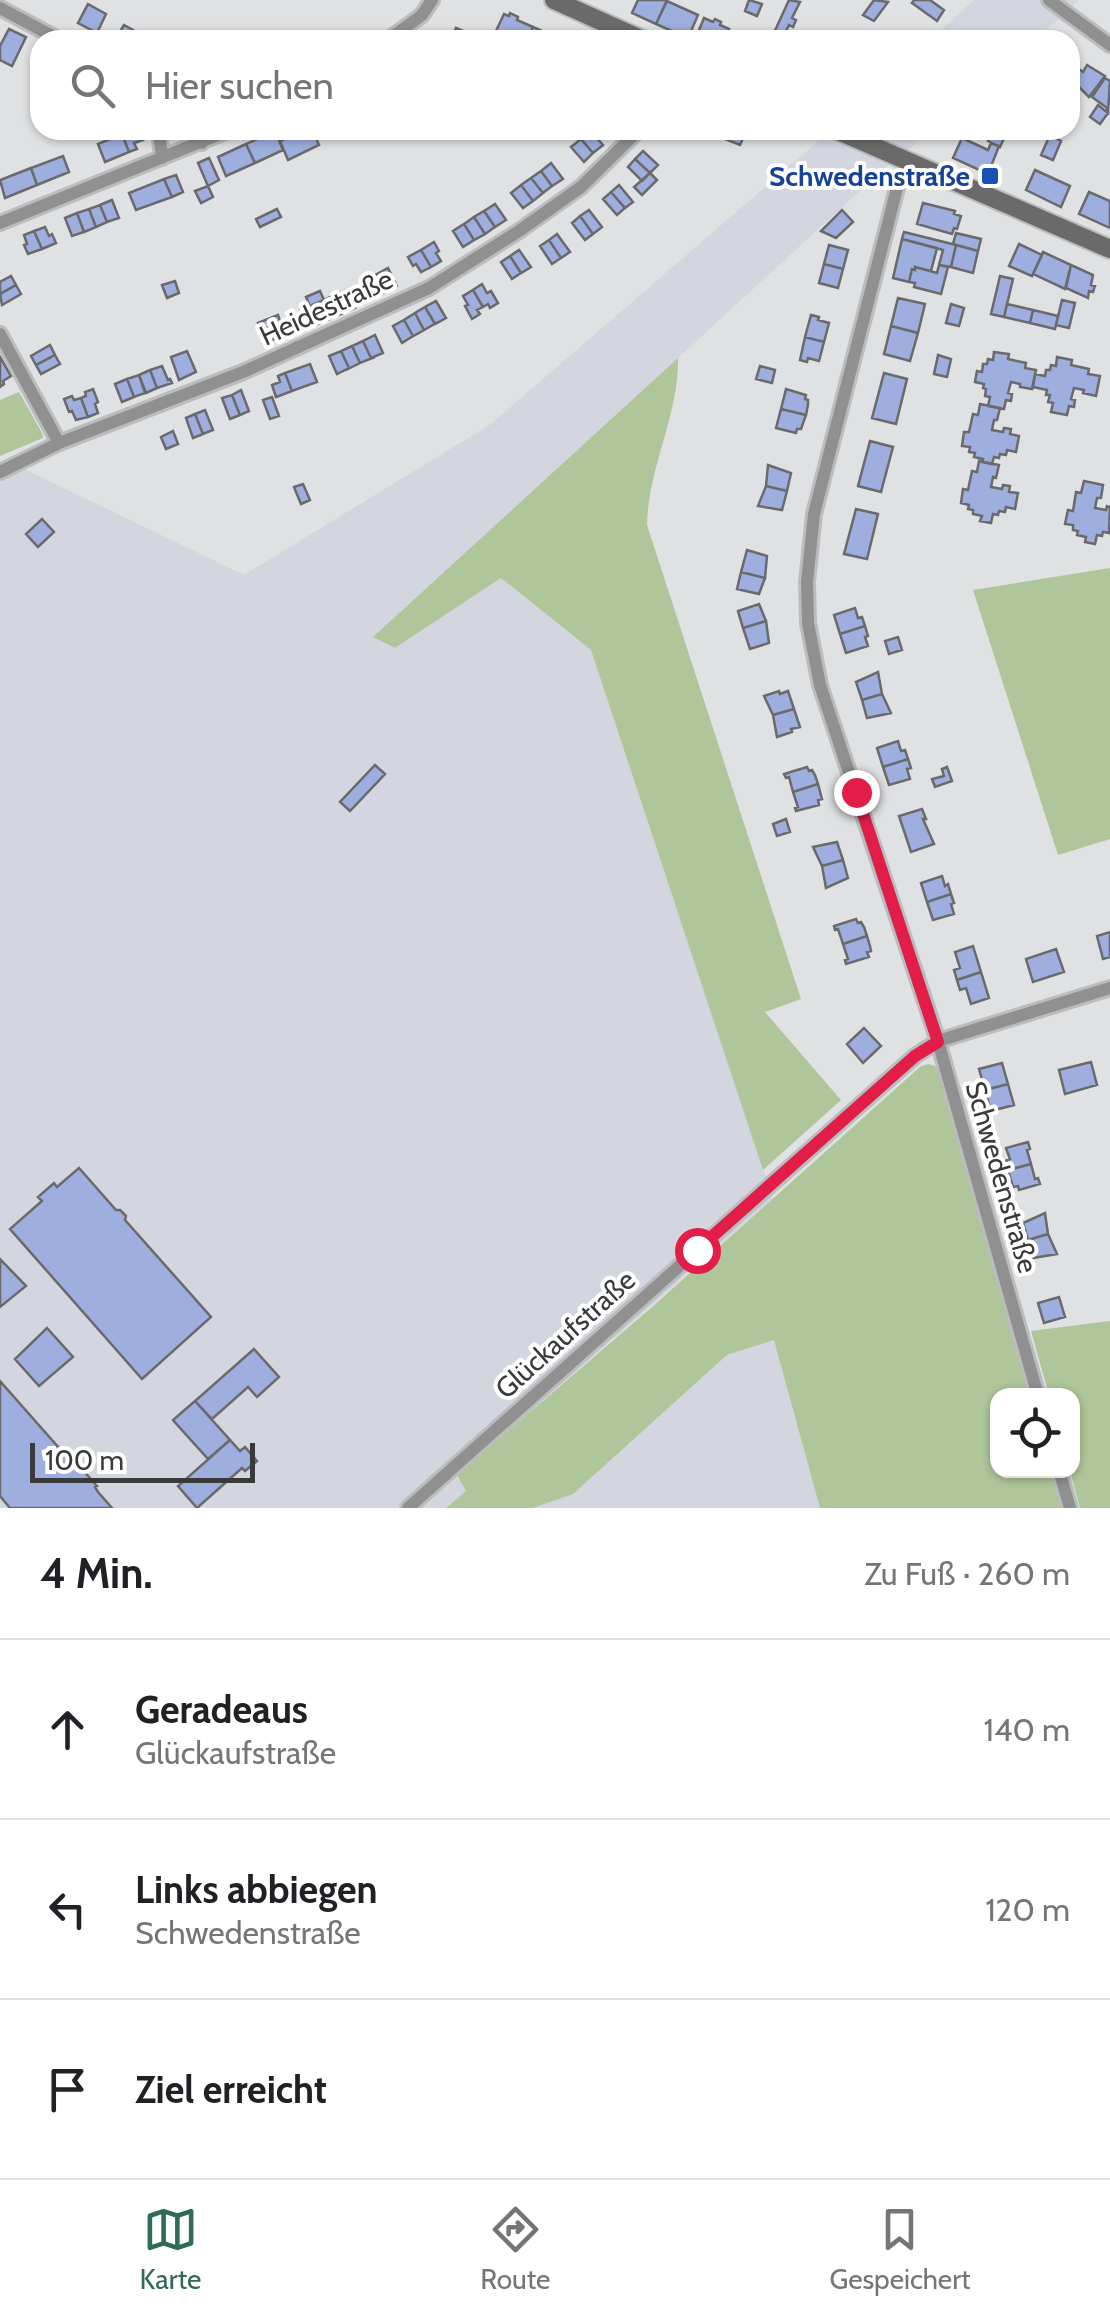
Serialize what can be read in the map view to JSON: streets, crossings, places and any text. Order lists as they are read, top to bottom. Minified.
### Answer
{"streets":{"street":["Heidestraße","Schwedenstraße","Glückaufstraße"]},"crossings":[["Schwedenstraße","Glückaufstraße"]],"places":{"transit":["Schwedenstraße"]},"scale_bar":"100 m","page":{"search":"Hier suchen","scale":"100 m","heading":["4 Min.","Zu Fuß · 260 m"],"list":[["Geradeaus","Glückaufstraße","140 m"],["Links abbiegen","Schwedenstraße","120 m"],"Ziel erreicht"],"nav":["Karte","Route","Gespeichert"]}}
